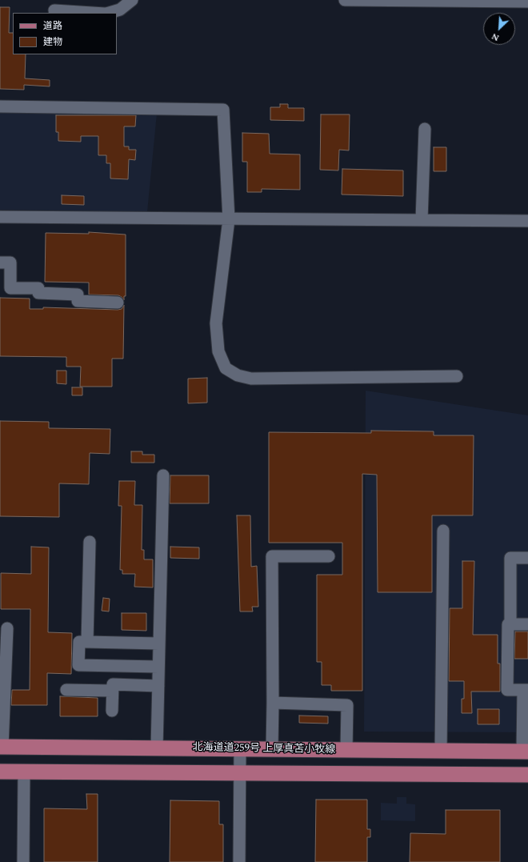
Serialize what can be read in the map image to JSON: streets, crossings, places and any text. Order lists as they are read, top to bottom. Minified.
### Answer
{"streets":{"main road":["北海道道259号 上厚真苫小牧線"]},"legend":["道路","建物"],"north":"bottom left"}
